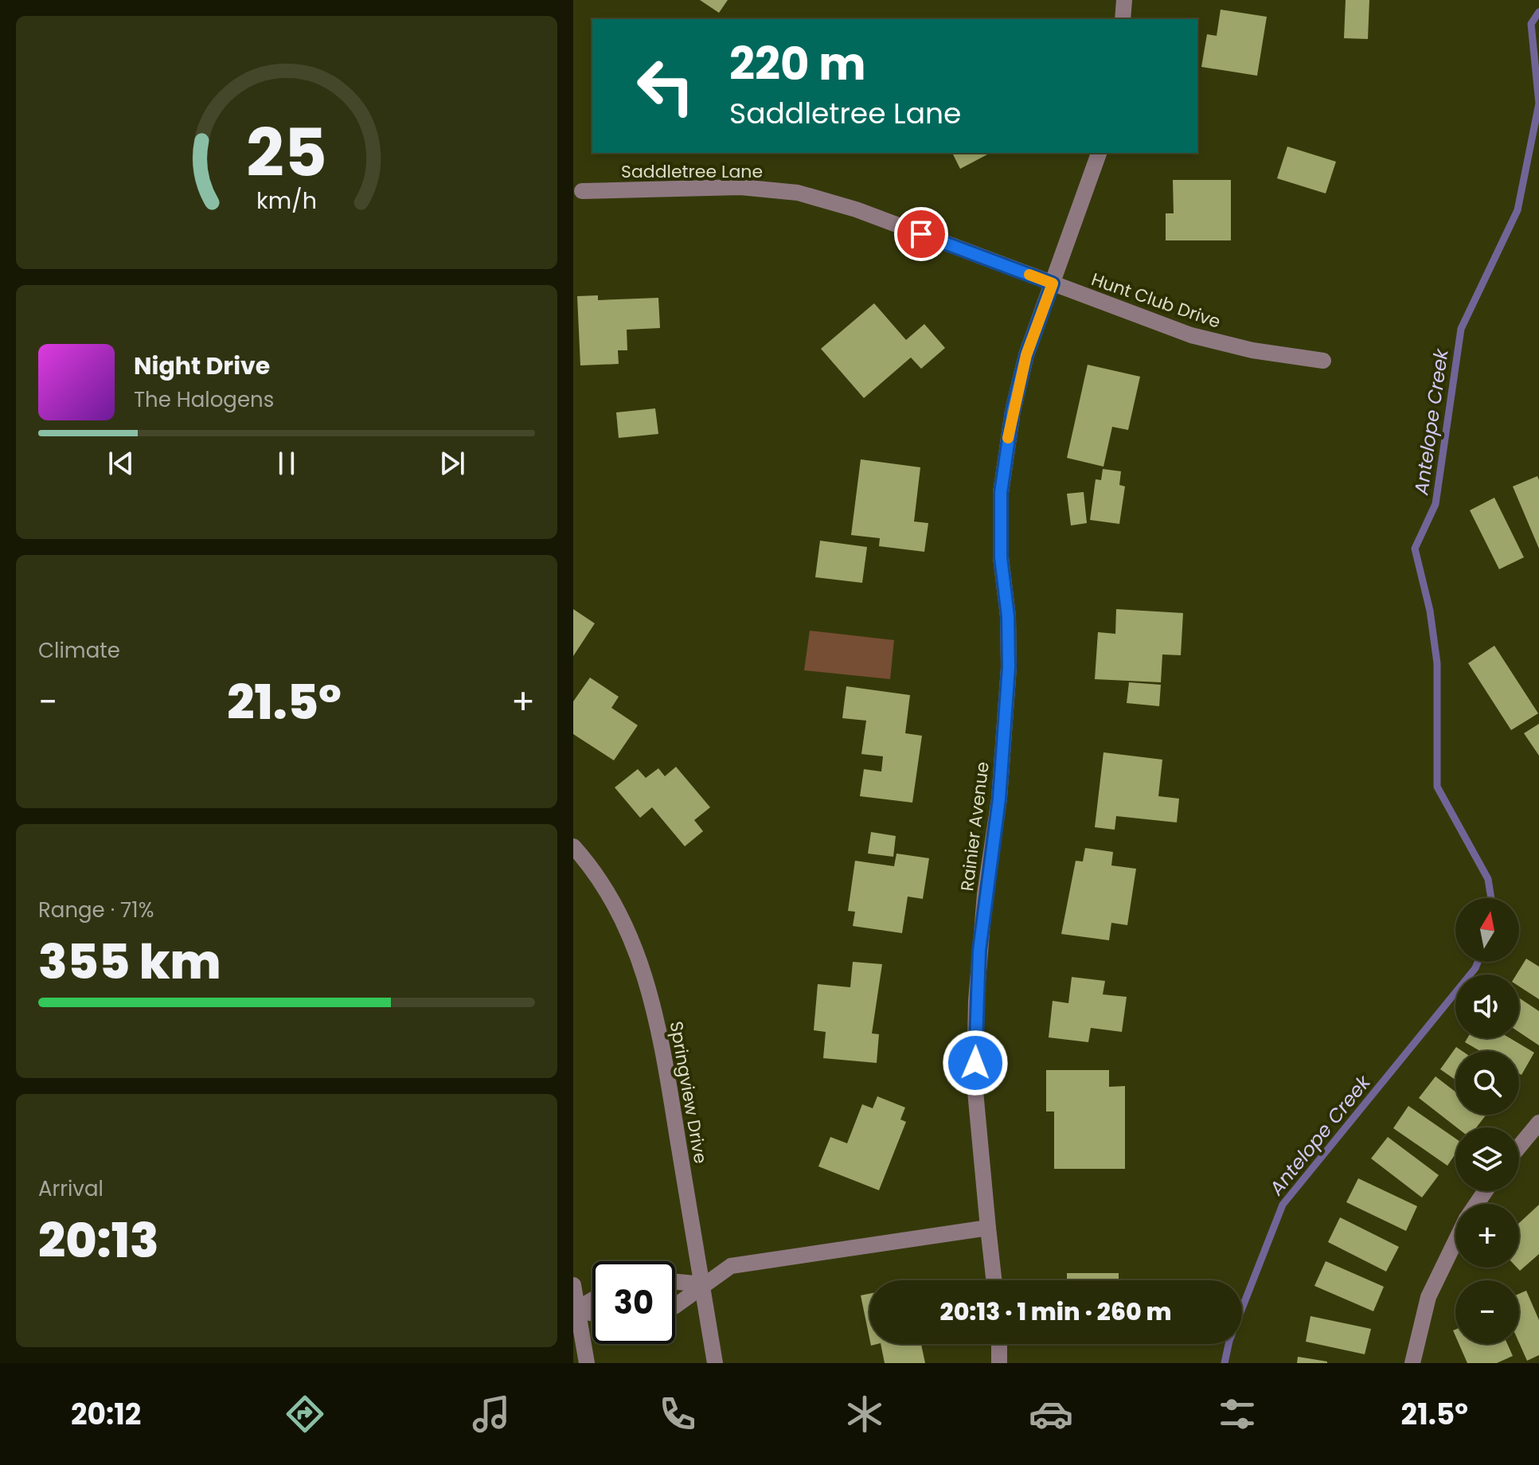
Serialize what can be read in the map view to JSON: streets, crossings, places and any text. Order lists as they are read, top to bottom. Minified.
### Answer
{"streets":{"street":["Saddletree Lane","Hunt Club Drive","Rainier Avenue","Springview Drive"]},"crossings":[["Saddletree Lane","Hunt Club Drive"],["Saddletree Lane","Rainier Avenue"],["Hunt Club Drive","Rainier Avenue"]],"water":["Antelope Creek"],"north":"top","page":{"turn":["220 m","Saddletree Lane"],"song":["Night Drive","The Halogens"],"tile":["Climate",["Range · 71%","355 km"],["Arrival","20:13"]],"heat":["−","21.5°","+"],"map_buttons":["+","−"],"limit":"30","trip":"20:13 · 1 min · 260 m","tabs":["20:12","21.5°"],"gauge":["25","km/h"]}}
